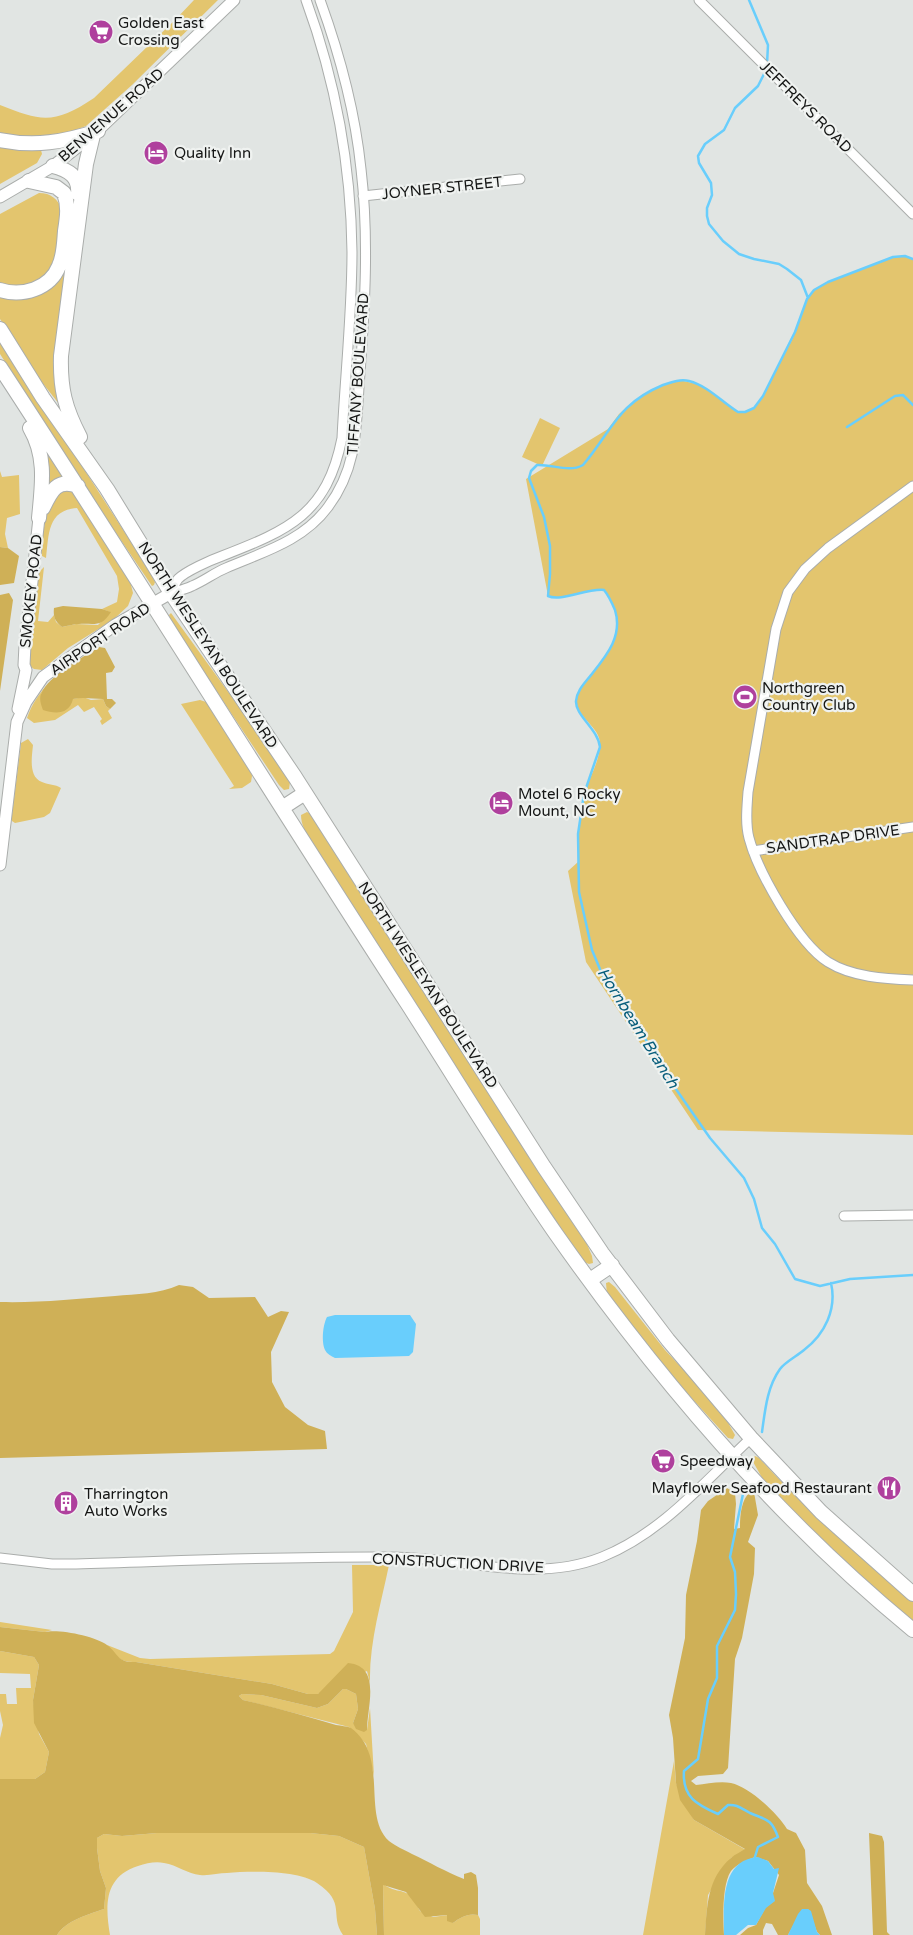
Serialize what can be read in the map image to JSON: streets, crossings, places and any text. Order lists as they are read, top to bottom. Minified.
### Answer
{"streets":{"highway":["NORTH WESLEYAN BOULEVARD"],"main road":["BENVENUE ROAD","SMOKEY ROAD","AIRPORT ROAD"],"street":["JEFFREYS ROAD","JOYNER STREET","TIFFANY BOULEVARD","SANDTRAP DRIVE","CONSTRUCTION DRIVE"]},"crossings":[["JOYNER STREET","TIFFANY BOULEVARD"],["TIFFANY BOULEVARD","AIRPORT ROAD"],["TIFFANY BOULEVARD","NORTH WESLEYAN BOULEVARD"],["SMOKEY ROAD","AIRPORT ROAD"],["AIRPORT ROAD","NORTH WESLEYAN BOULEVARD"],["NORTH WESLEYAN BOULEVARD","CONSTRUCTION DRIVE"]],"water":["Hornbeam Branch"],"places":{"supermarket":["Golden East Crossing","Speedway"],"hotel":["Quality Inn","Motel 6 Rocky Mount, NC"],"sports":["Northgreen Country Club"],"restaurant":["Mayflower Seafood Restaurant"],"building":["Tharrington Auto Works"]}}
